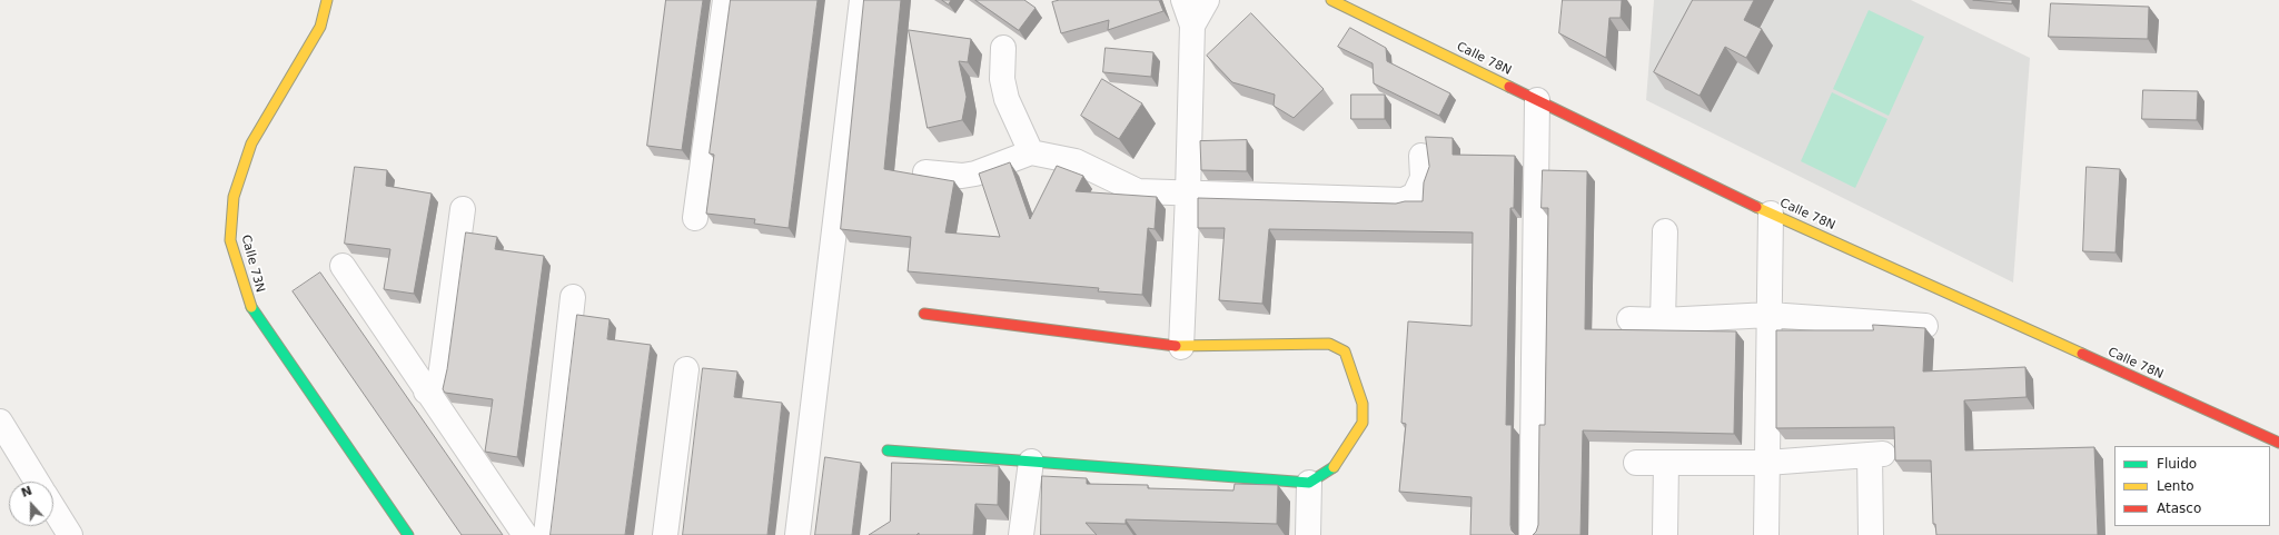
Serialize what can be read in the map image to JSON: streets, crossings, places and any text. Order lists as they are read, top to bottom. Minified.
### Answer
{"streets":{"street":["Calle 78N","Calle 73N"]},"legend":["Fluido","Lento","Atasco"],"north":"top"}
